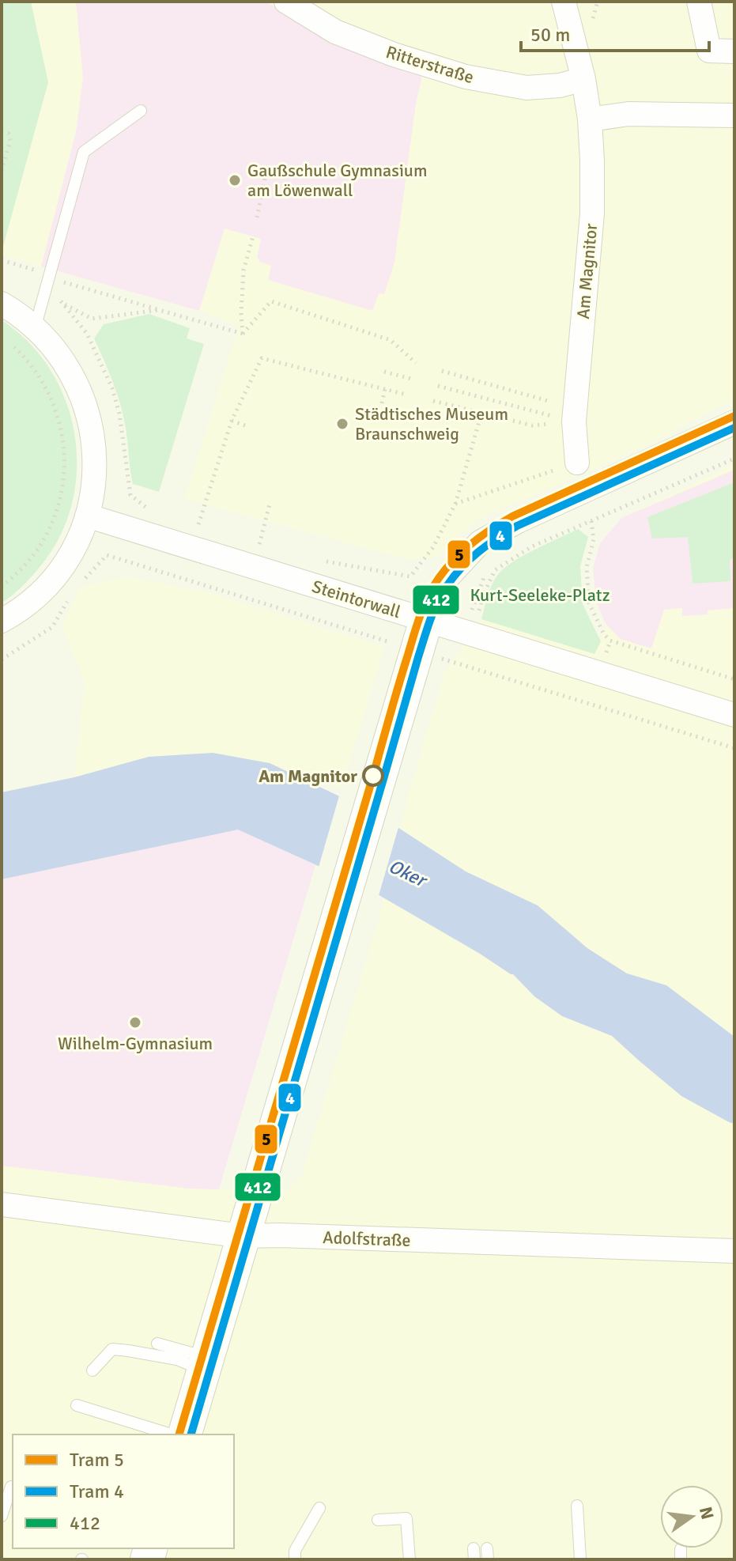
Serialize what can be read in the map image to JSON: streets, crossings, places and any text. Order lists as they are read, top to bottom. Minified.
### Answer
{"streets":{"street":["Ritterstraße","Am Magnitor","Steintorwall","Adolfstraße"]},"crossings":[["Ritterstraße","Am Magnitor"]],"water":["Oker"],"parks":["Kurt-Seeleke-Platz"],"places":["Gaußschule Gymnasium am Löwenwall","Städtisches Museum Braunschweig","Am Magnitor","Wilhelm-Gymnasium"],"lines":["tram line 5","transit line 412","tram line 4"],"legend":["Tram 5","Tram 4","412"],"scale_bar":"50 m","north":"right"}
